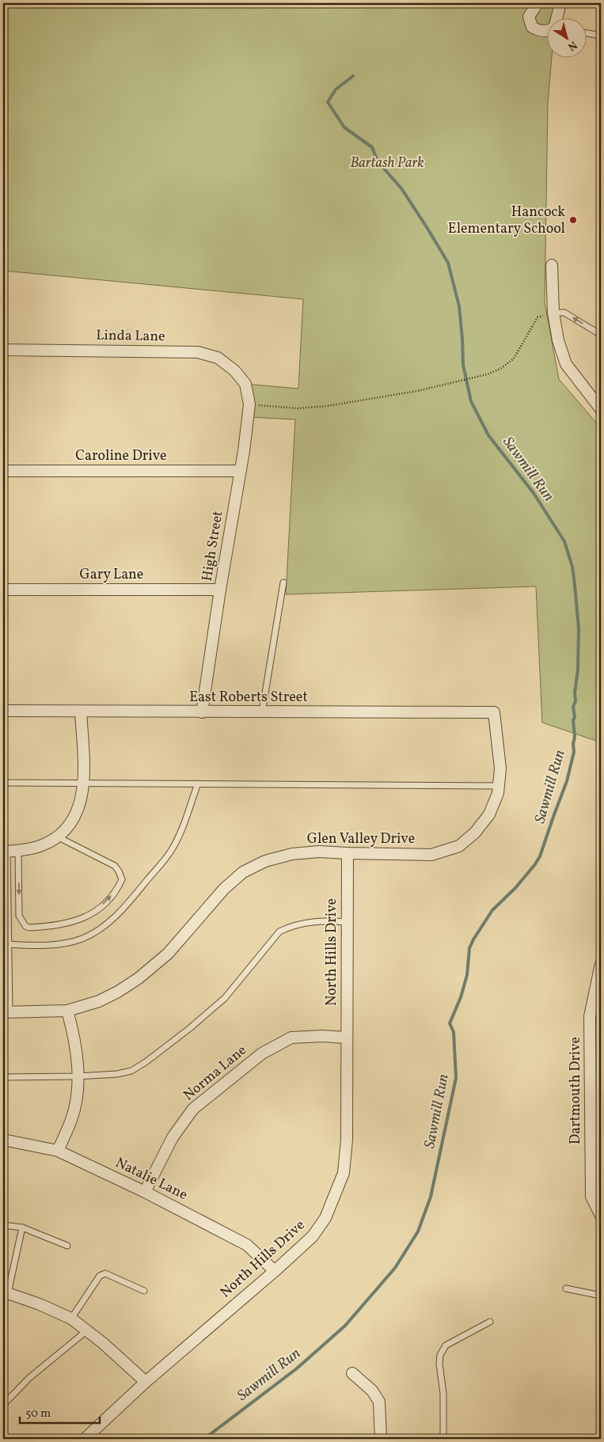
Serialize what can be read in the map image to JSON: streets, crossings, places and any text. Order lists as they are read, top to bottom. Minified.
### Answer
{"streets":{"street":["Linda Lane","Caroline Drive","High Street","Gary Lane","East Roberts Street","Glen Valley Drive","North Hills Drive","Norma Lane","Dartmouth Drive","Natalie Lane"]},"crossings":[["Linda Lane","High Street"],["Caroline Drive","High Street"],["High Street","Gary Lane"],["High Street","East Roberts Street"],["East Roberts Street","Glen Valley Drive"],["Glen Valley Drive","North Hills Drive"],["North Hills Drive","Norma Lane"],["North Hills Drive","Natalie Lane"],["Norma Lane","Natalie Lane"]],"water":["Sawmill Run"],"parks":["Bartash Park"],"places":["Hancock Elementary School"],"scale_bar":"50 m","north":"bottom right"}
